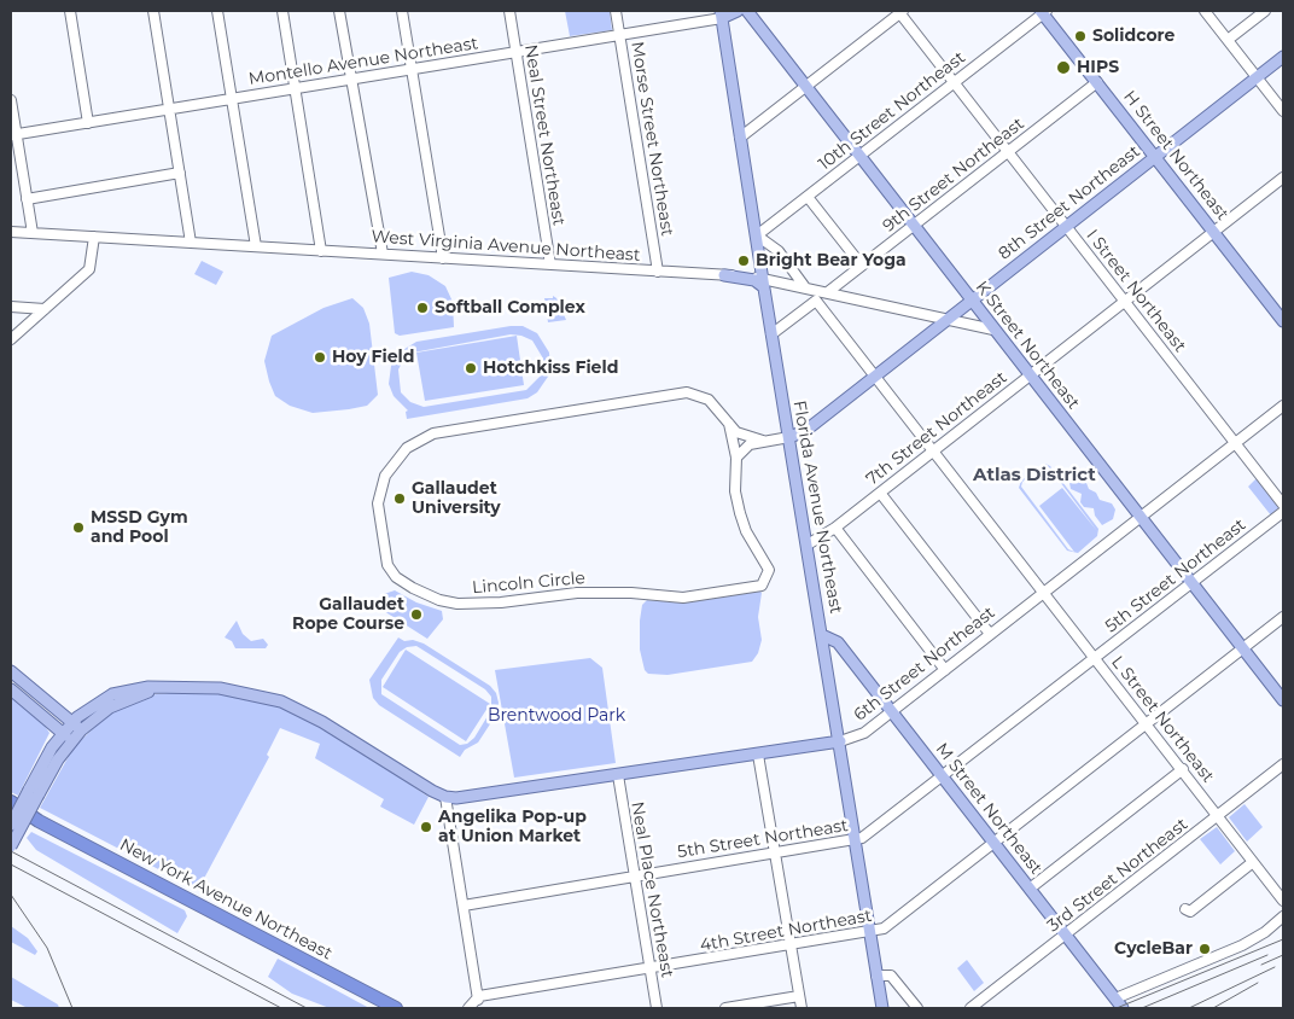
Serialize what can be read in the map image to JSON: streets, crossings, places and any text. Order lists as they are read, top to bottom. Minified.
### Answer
{"streets":{"highway":["New York Avenue Northeast"],"main road":["H Street Northeast","8th Street Northeast","K Street Northeast","Florida Avenue Northeast","6th Street Northeast","M Street Northeast"],"street":["Montello Avenue Northeast","10th Street Northeast","Neal Street Northeast","Morse Street Northeast","9th Street Northeast","West Virginia Avenue Northeast","I Street Northeast","7th Street Northeast","5th Street Northeast","Lincoln Circle","L Street Northeast","3rd Street Northeast","Neal Place Northeast","4th Street Northeast"]},"crossings":[["Montello Avenue Northeast","Neal Street Northeast"],["Montello Avenue Northeast","Morse Street Northeast"],["Montello Avenue Northeast","Florida Avenue Northeast"],["10th Street Northeast","H Street Northeast"],["10th Street Northeast","I Street Northeast"],["10th Street Northeast","K Street Northeast"],["10th Street Northeast","Florida Avenue Northeast"],["Neal Street Northeast","West Virginia Avenue Northeast"],["Morse Street Northeast","West Virginia Avenue Northeast"],["H Street Northeast","9th Street Northeast"],["H Street Northeast","8th Street Northeast"],["H Street Northeast","7th Street Northeast"],["9th Street Northeast","I Street Northeast"],["9th Street Northeast","K Street Northeast"],["8th Street Northeast","I Street Northeast"],["8th Street Northeast","K Street Northeast"],["8th Street Northeast","Florida Avenue Northeast"],["8th Street Northeast","L Street Northeast"],["I Street Northeast","7th Street Northeast"],["I Street Northeast","6th Street Northeast"],["K Street Northeast","7th Street Northeast"],["K Street Northeast","5th Street Northeast"],["K Street Northeast","6th Street Northeast"],["K Street Northeast","4th Street Northeast"],["7th Street Northeast","Florida Avenue Northeast"],["7th Street Northeast","L Street Northeast"],["Florida Avenue Northeast","5th Street Northeast"],["Florida Avenue Northeast","6th Street Northeast"],["Florida Avenue Northeast","L Street Northeast"],["Florida Avenue Northeast","M Street Northeast"],["Florida Avenue Northeast","4th Street Northeast"],["5th Street Northeast","L Street Northeast"],["5th Street Northeast","M Street Northeast"],["5th Street Northeast","Neal Place Northeast"],["6th Street Northeast","L Street Northeast"],["6th Street Northeast","M Street Northeast"],["6th Street Northeast","Neal Place Northeast"],["L Street Northeast","3rd Street Northeast"],["L Street Northeast","4th Street Northeast"],["M Street Northeast","3rd Street Northeast"],["M Street Northeast","4th Street Northeast"],["Neal Place Northeast","4th Street Northeast"]],"districts":["Atlas District"],"parks":["Brentwood Park"],"places":["Solidcore","HIPS","Bright Bear Yoga","Softball Complex","Hoy Field","Hotchkiss Field","Gallaudet University","MSSD Gym and Pool","Gallaudet Rope Course","Angelika Pop-up at Union Market","CycleBar"]}
